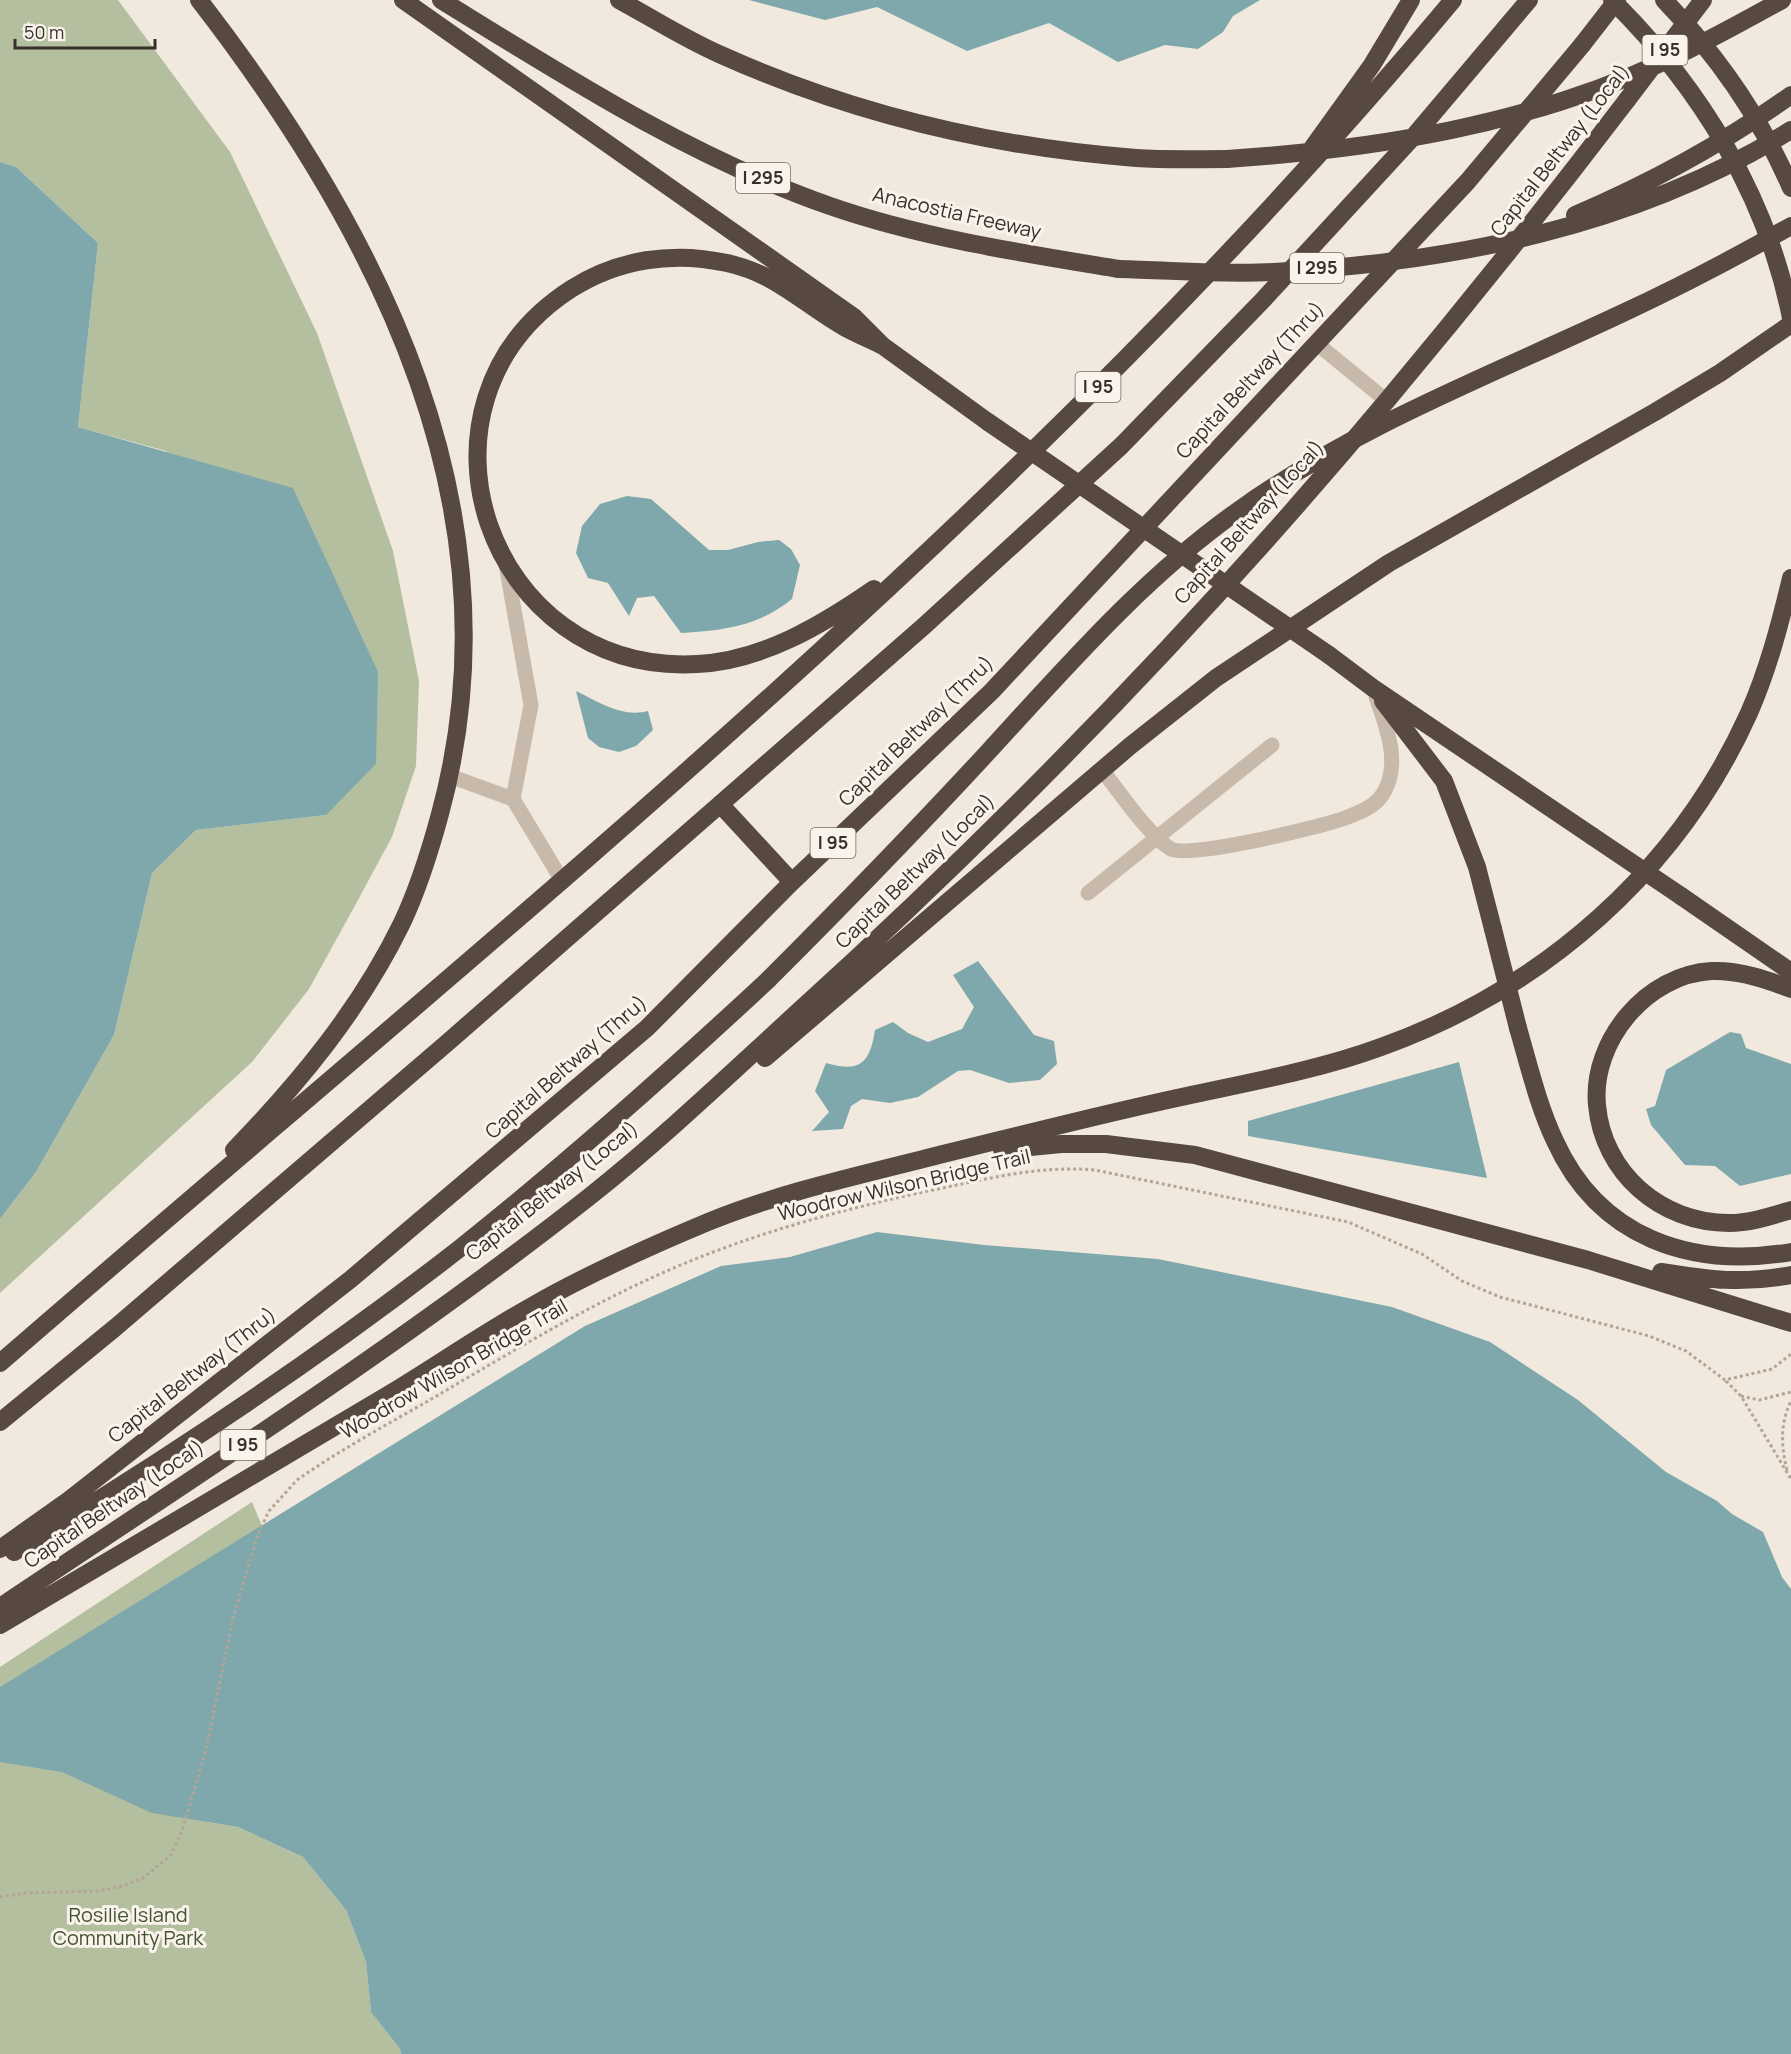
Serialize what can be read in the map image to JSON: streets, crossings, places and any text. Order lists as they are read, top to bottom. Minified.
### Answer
{"streets":{"highway":["I 95","Capital Beltway (Local)","I 295","Anacostia Freeway","Capital Beltway (Thru)"],"path":["Woodrow Wilson Bridge Trail"]},"parks":["Rosilie Island Community Park"],"scale_bar":"50 m"}
